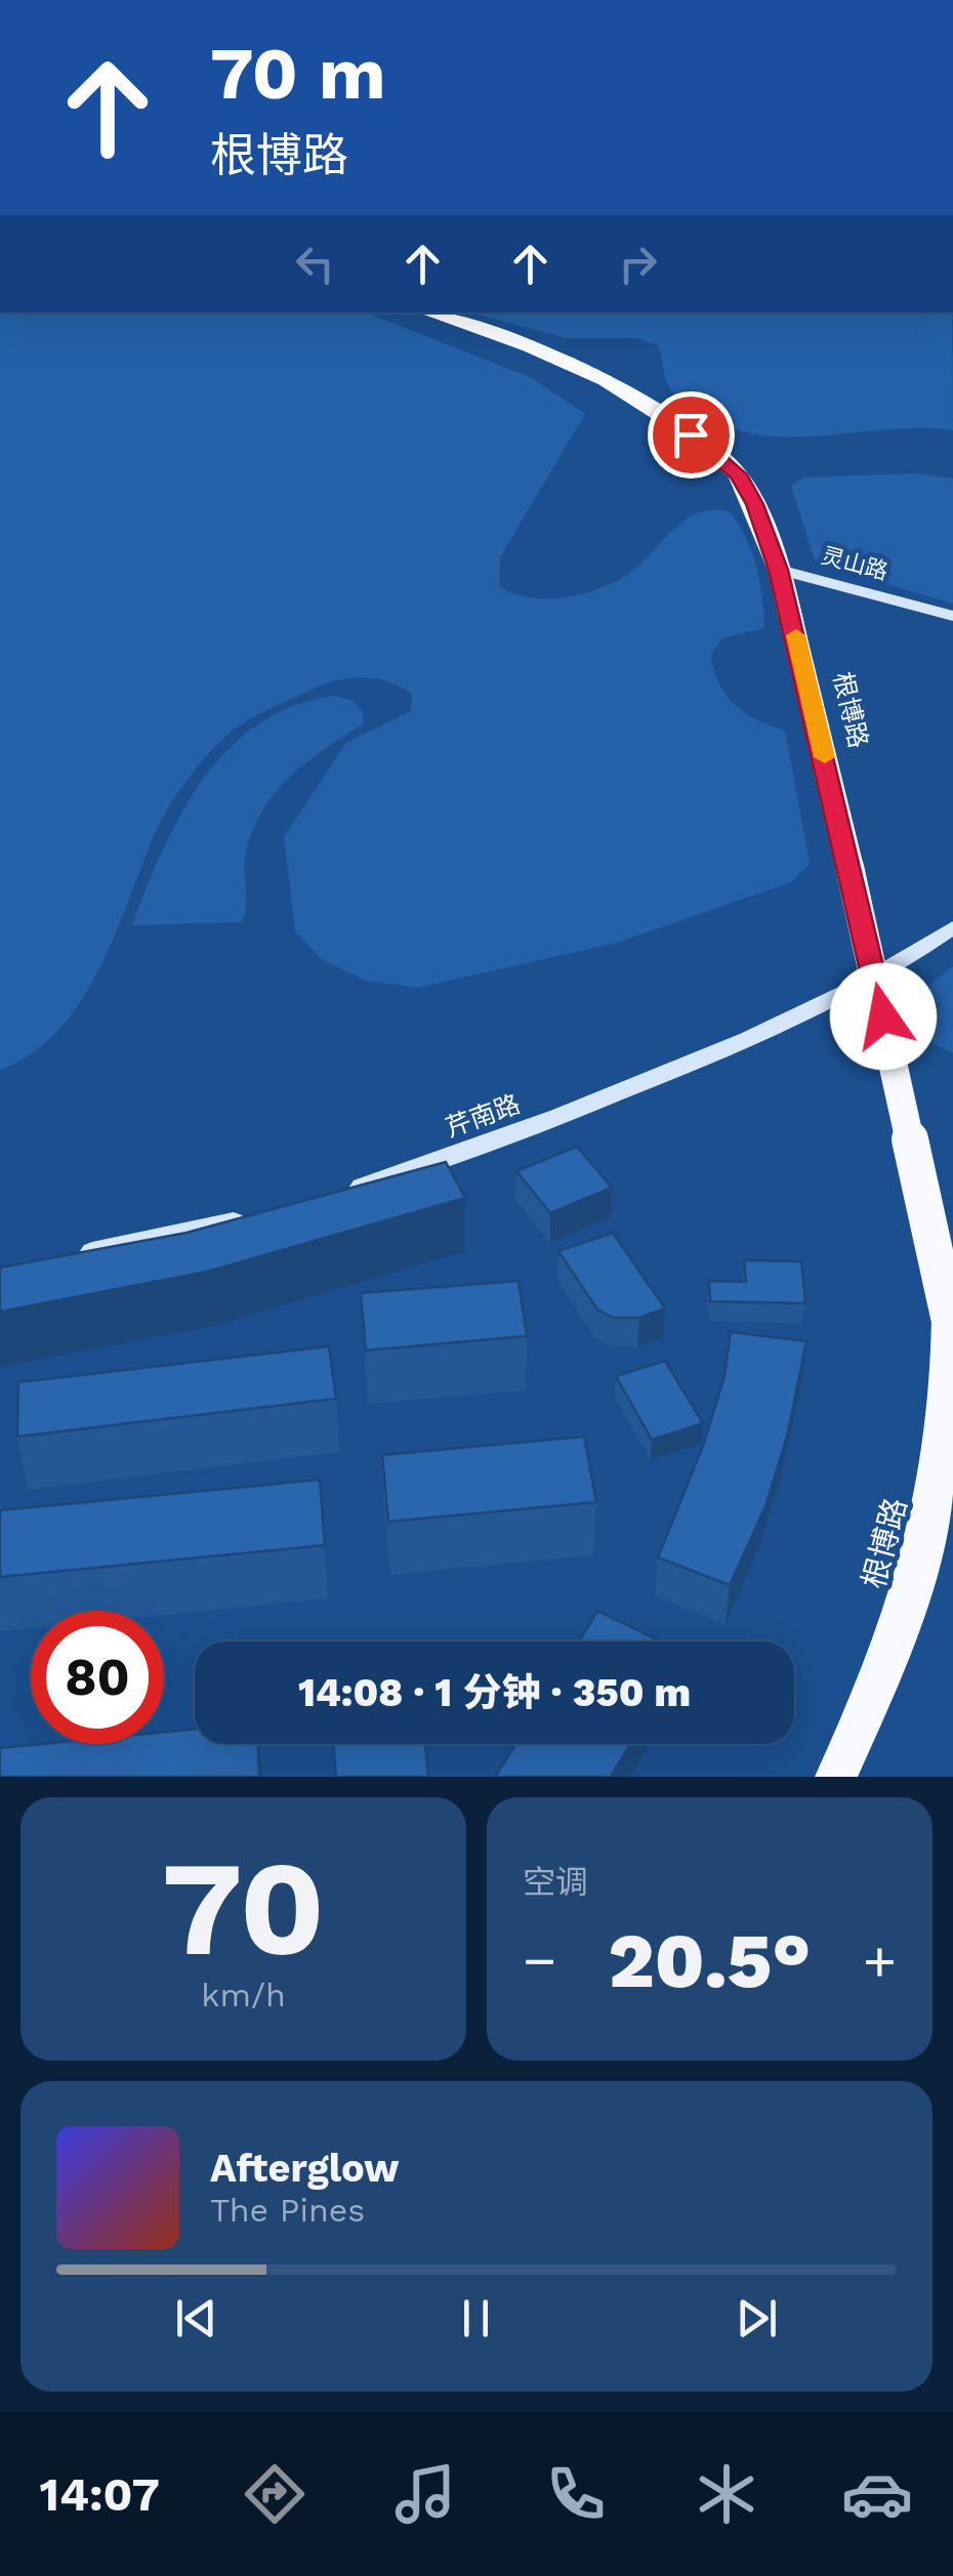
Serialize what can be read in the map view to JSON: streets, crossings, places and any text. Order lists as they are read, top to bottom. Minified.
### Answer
{"streets":{"highway":["根博路"],"main road":["灵山路","芹南路"]},"crossings":[["灵山路","根博路"]],"page":{"turn":["70 m","根博路"],"limit":"80","trip":"14:08 · 1 分钟 · 350 m","tile":[["70","km/h"],"空调"],"heat":["−","20.5°","+"],"song":["Afterglow","The Pines"],"tabs":"14:07"}}
